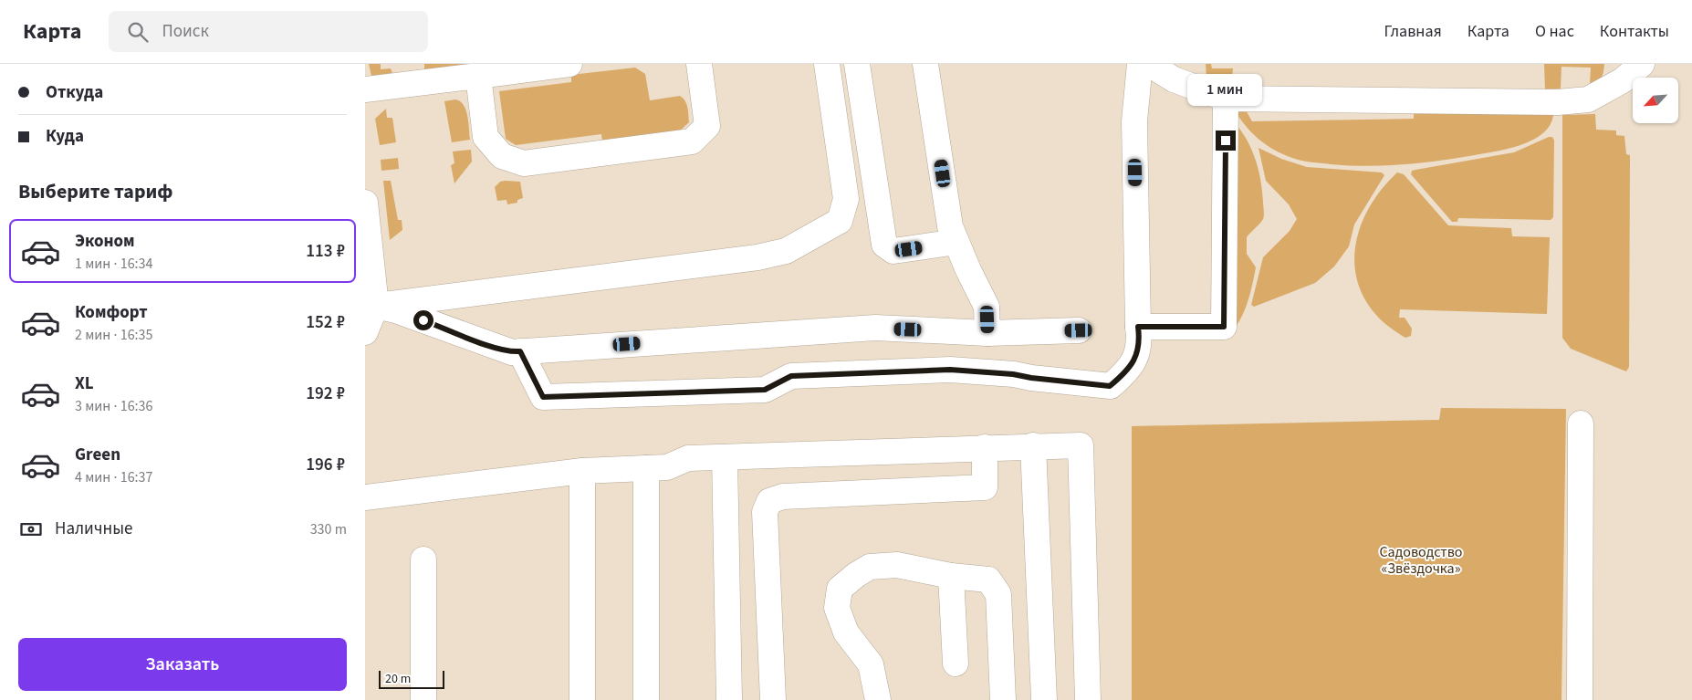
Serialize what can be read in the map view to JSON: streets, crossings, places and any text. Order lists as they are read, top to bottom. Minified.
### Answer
{"parks":["Садоводство «Звёздочка»"],"scale_bar":"20 m","north":"bottom left","page":{"header":"Карта","search":"Поиск","nav":["Главная","Карта","О нас","Контакты"],"banner":["Откуда","Куда"],"bubble":"1 мин","heading":"Выберите тариф","list":[{"name":"Эконом","note":"1 мин · 16:34","value":"113 ₽"},{"name":"Комфорт","note":"2 мин · 16:35","value":"152 ₽"},{"name":"XL","note":"3 мин · 16:36","value":"192 ₽"},{"name":"Green","note":"4 мин · 16:37","value":"196 ₽"}],"pay":["Наличные","330 m"],"buttons":"Заказать","scale":"20 m"}}
